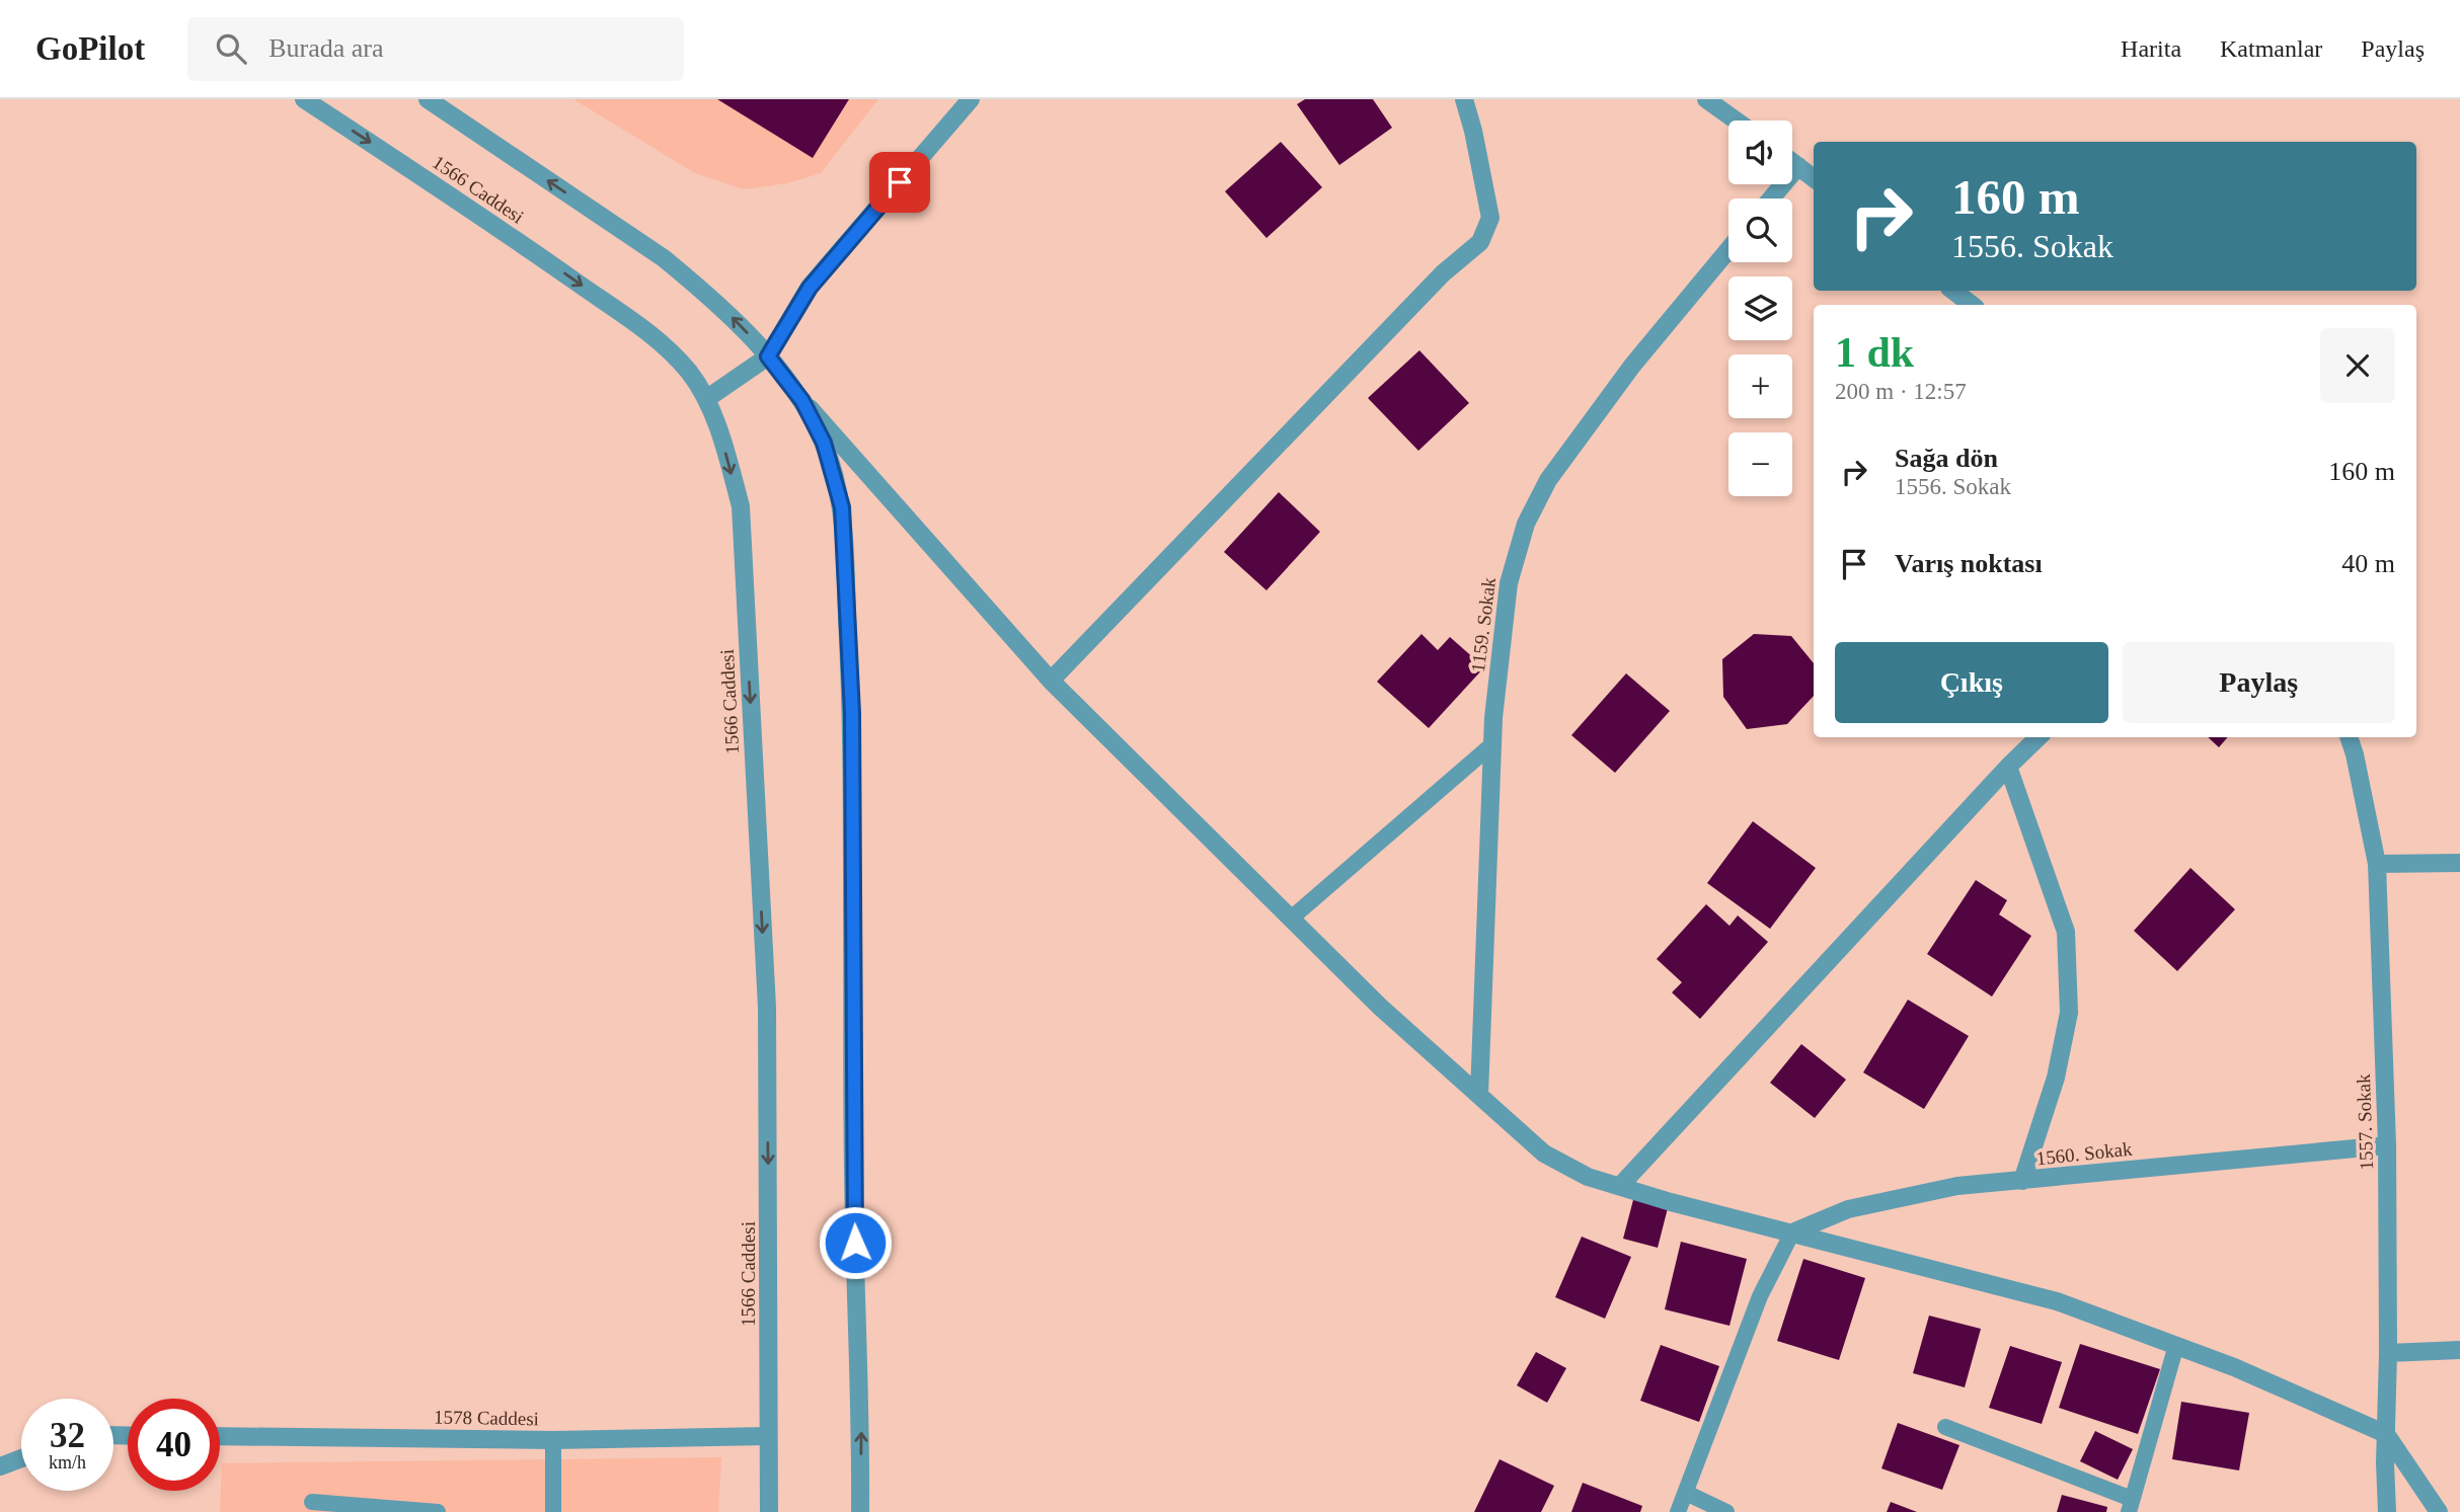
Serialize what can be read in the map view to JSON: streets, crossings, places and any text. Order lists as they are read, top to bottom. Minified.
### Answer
{"streets":{"street":["1566 Caddesi","1159. Sokak","1557. Sokak","1560. Sokak","1578 Caddesi"]},"crossings":[["1566 Caddesi","1578 Caddesi"],["1557. Sokak","1560. Sokak"]],"page":{"header":"GoPilot","search":"Burada ara","nav":["Harita","Katmanlar","Paylaş"],"map_buttons":["+","−"],"turn":["160 m","1556. Sokak"],"heading":["1 dk","200 m · 12:57"],"list":[{"name":"Sağa dön","note":"1556. Sokak","value":"160 m"},{"name":"Varış noktası","value":"40 m"}],"buttons":["Çıkış","Paylaş"],"speed":"32 km/h","limit":"40"}}
